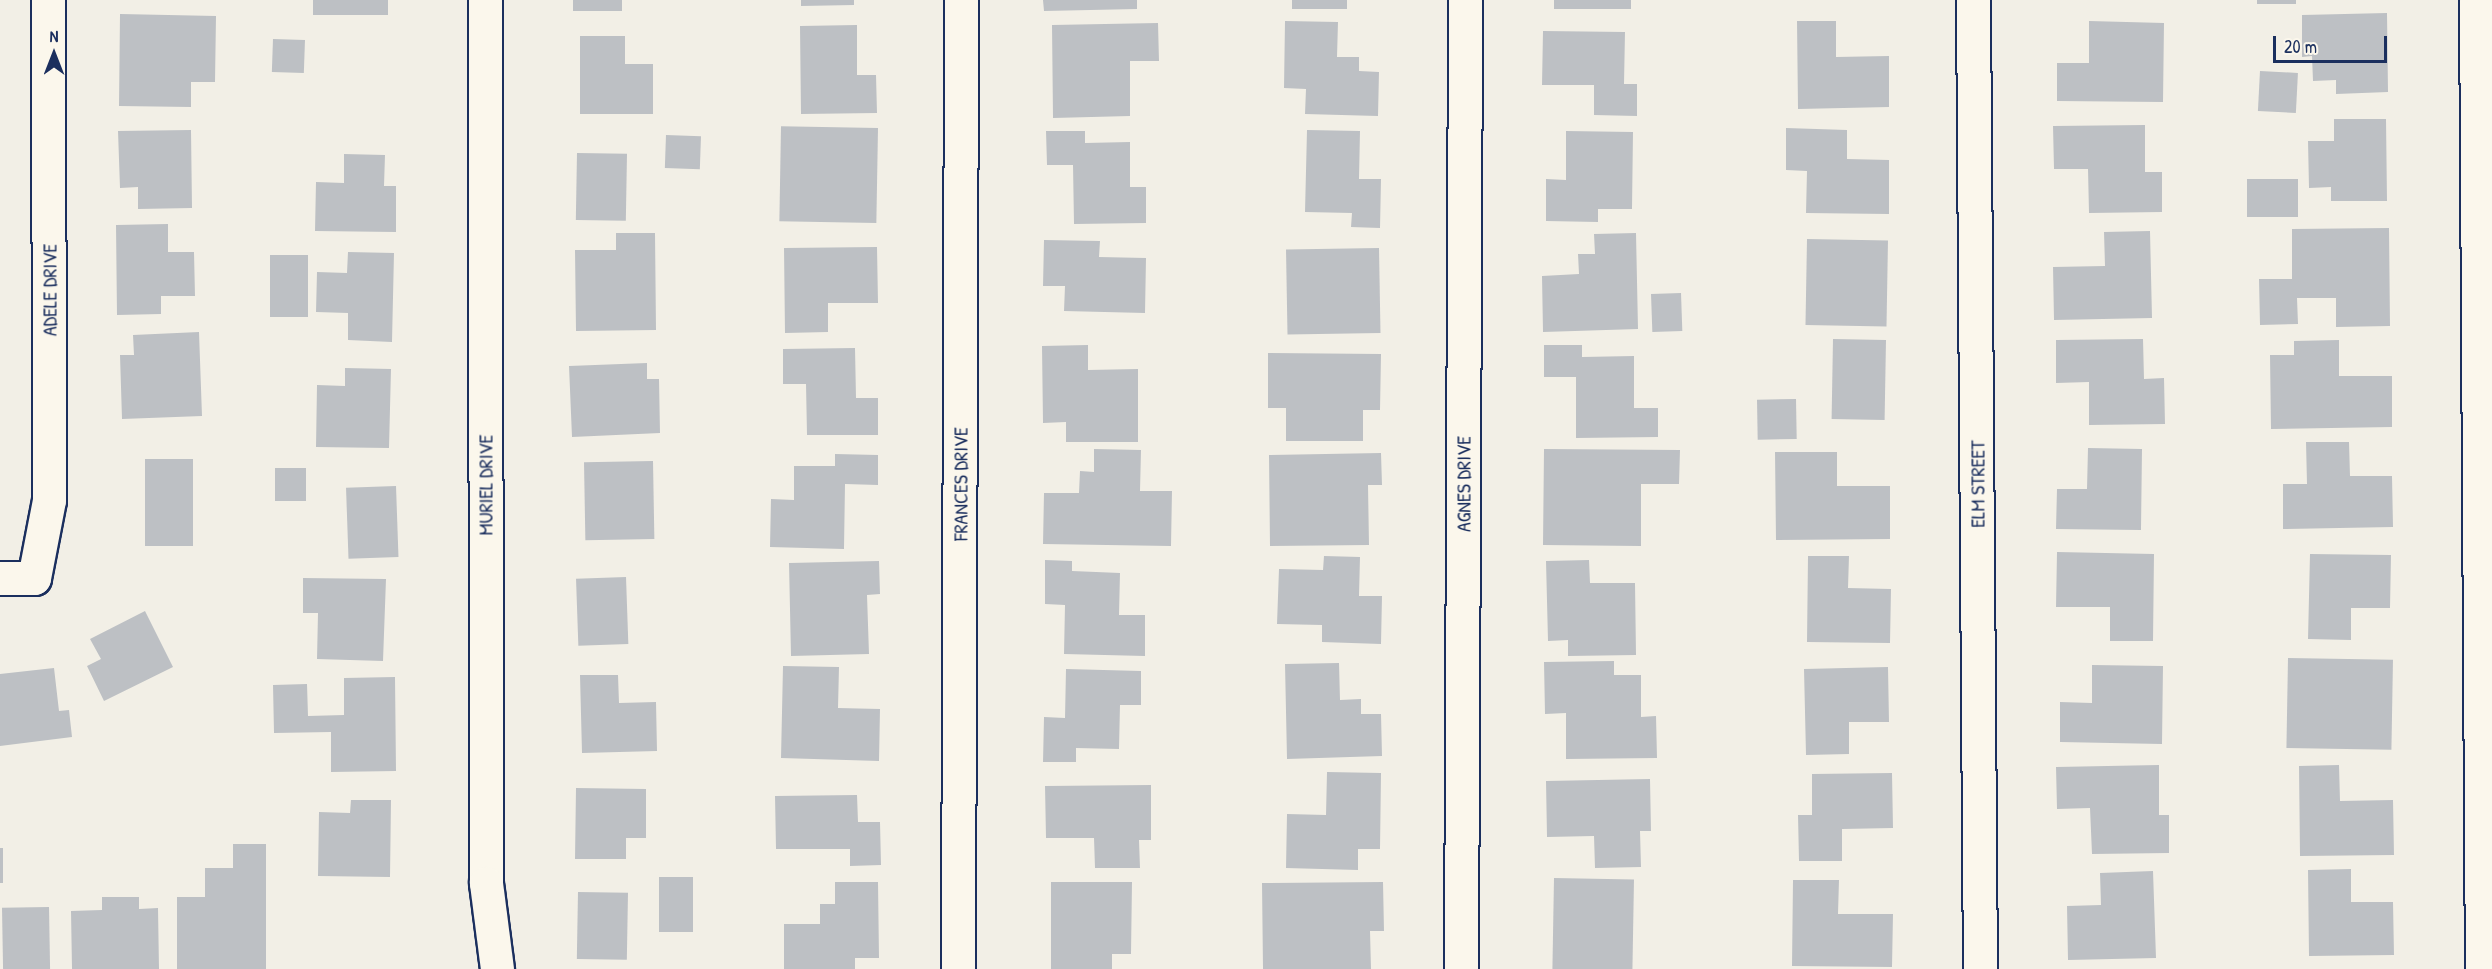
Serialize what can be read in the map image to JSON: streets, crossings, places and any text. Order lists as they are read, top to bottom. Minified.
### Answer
{"streets":{"street":["ADELE DRIVE","FRANCES DRIVE","AGNES DRIVE","ELM STREET","MURIEL DRIVE"]},"scale_bar":"20 m","north":"top"}
